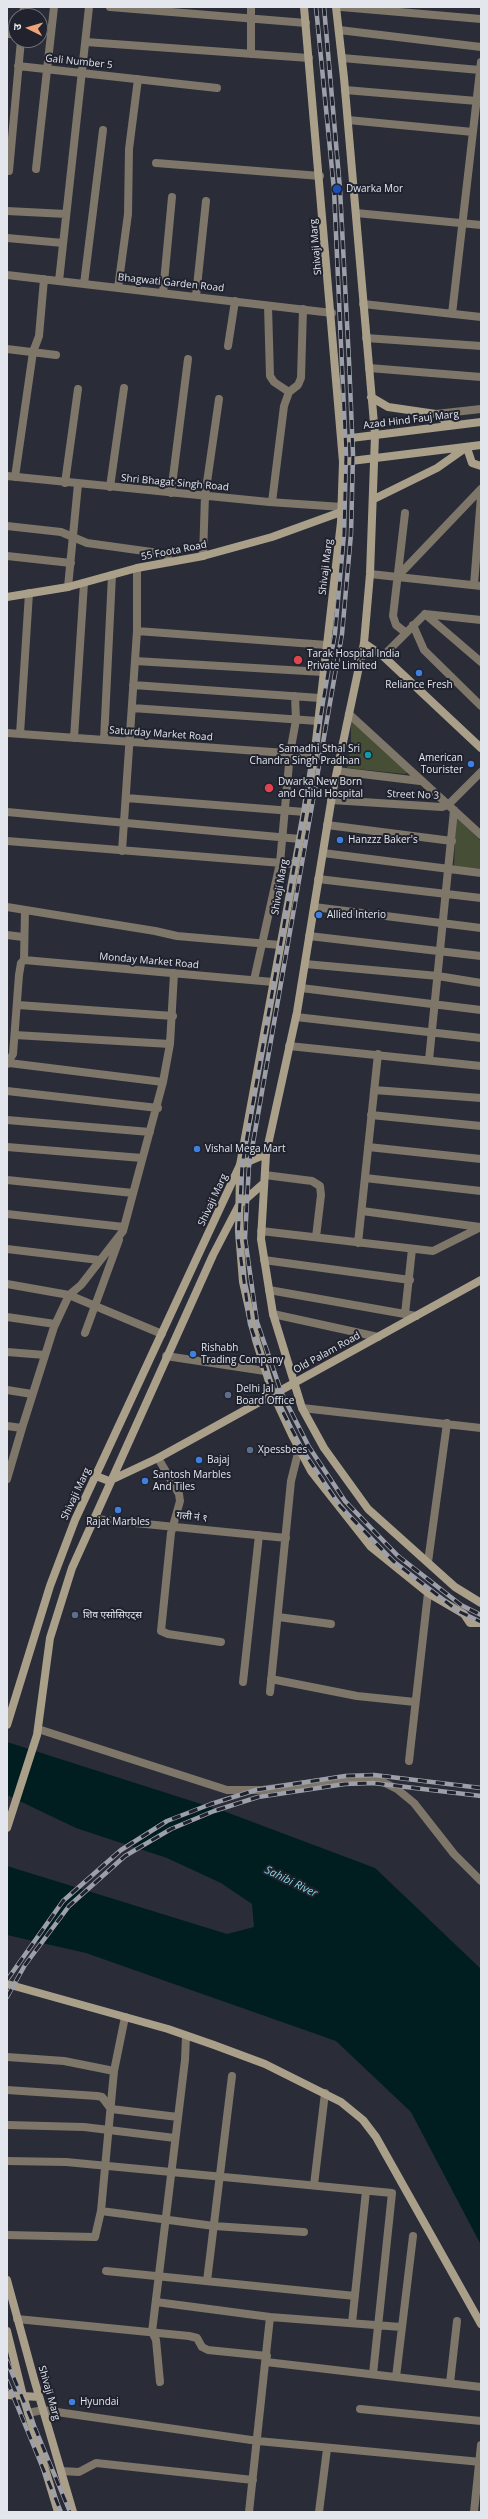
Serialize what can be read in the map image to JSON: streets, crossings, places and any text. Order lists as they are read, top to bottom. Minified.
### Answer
{"streets":{"main road":["Shivaji Marg","Azad Hind Fauj Marg","55 Foota Road","Old Palam Road"],"street":["Gali Number 5","Bhagwati Garden Road","Shri Bhagat Singh Road","Saturday Market Road","Street No 3","Monday Market Road","गली नं १"]},"crossings":[["Shivaji Marg","Bhagwati Garden Road"],["Shivaji Marg","Azad Hind Fauj Marg"],["Shivaji Marg","Shri Bhagat Singh Road"],["Shivaji Marg","55 Foota Road"],["Shivaji Marg","Saturday Market Road"],["Shivaji Marg","Monday Market Road"],["Shri Bhagat Singh Road","55 Foota Road"]],"water":["Sahibi River"],"places":["Dwarka Mor","Tarak Hospital India Private Limited","Reliance Fresh","Samadhi Sthal Sri Chandra Singh Pradhan","American Tourister","Dwarka New Born and Child Hospital","Hanzzz Baker's","Allied Interio","Vishal Mega Mart","Rishabh Trading Company","Delhi Jal Board Office","Xpessbees","Bajaj","Santosh Marbles And Tiles","Rajat Marbles","शिव एसोसिएट्स","Hyundai"],"north":"left"}
